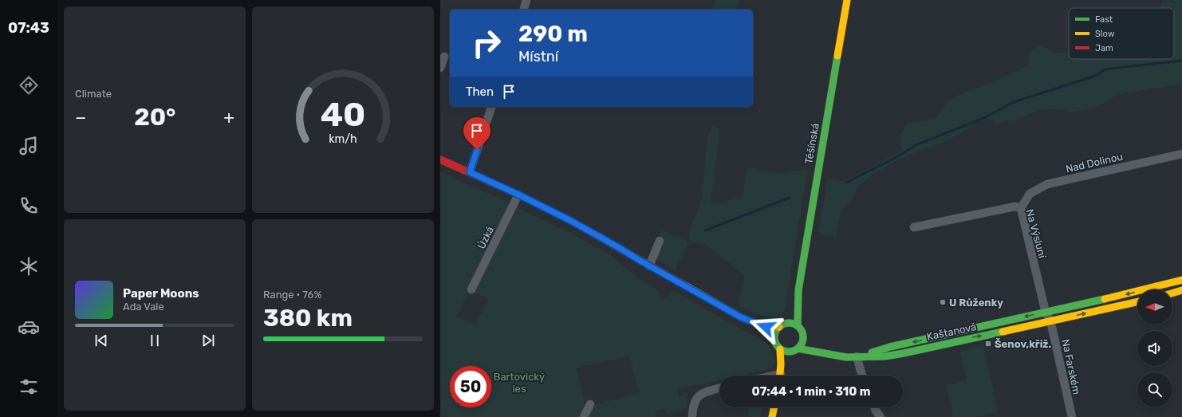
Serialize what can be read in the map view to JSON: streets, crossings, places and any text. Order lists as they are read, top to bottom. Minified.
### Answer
{"streets":{"main road":["Těšínská","Kaštanová"],"street":["Nad Dolinou","Na Výsluní","Úzká","Na Farském"]},"crossings":[["Nad Dolinou","Na Výsluní"],["Na Výsluní","Kaštanová"],["Kaštanová","Na Farském"]],"parks":["Bartovický les"],"places":{"other":["U Růženky"],"transit":["Šenov,křiž."]},"legend":["Fast","Slow","Jam"],"north":"left","page":{"tabs":"07:43","tile":["Climate",["Range · 76%","380 km"]],"turn":["290 m","Místní"],"then":"Then","heat":["−","20°","+"],"song":["Paper Moons","Ada Vale"],"limit":"50","trip":"07:44 · 1 min · 310 m","gauge":["40","km/h"]}}
